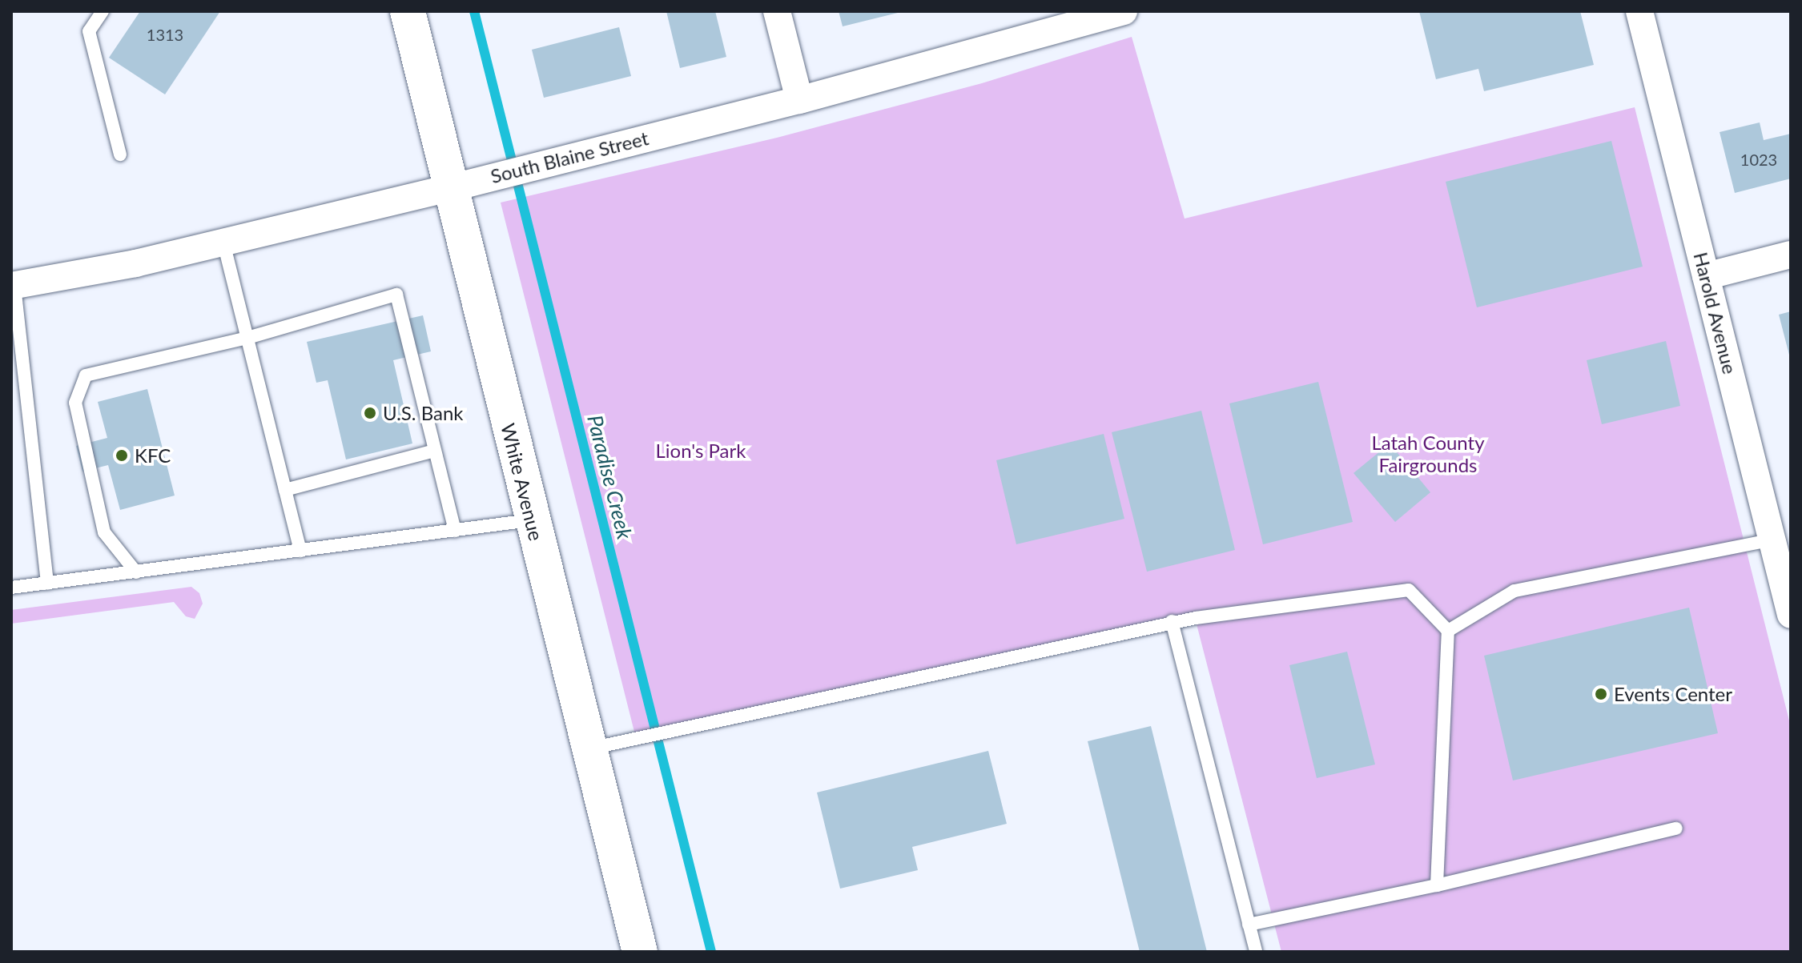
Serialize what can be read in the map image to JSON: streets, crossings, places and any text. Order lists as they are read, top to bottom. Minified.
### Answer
{"streets":{"street":["South Blaine Street","Harold Avenue","White Avenue"]},"crossings":[["South Blaine Street","White Avenue"]],"water":["Paradise Creek"],"parks":["Latah County Fairgrounds","Lion's Park"],"places":["U.S. Bank","KFC","Events Center"],"house_numbers":["1313","1023"]}
